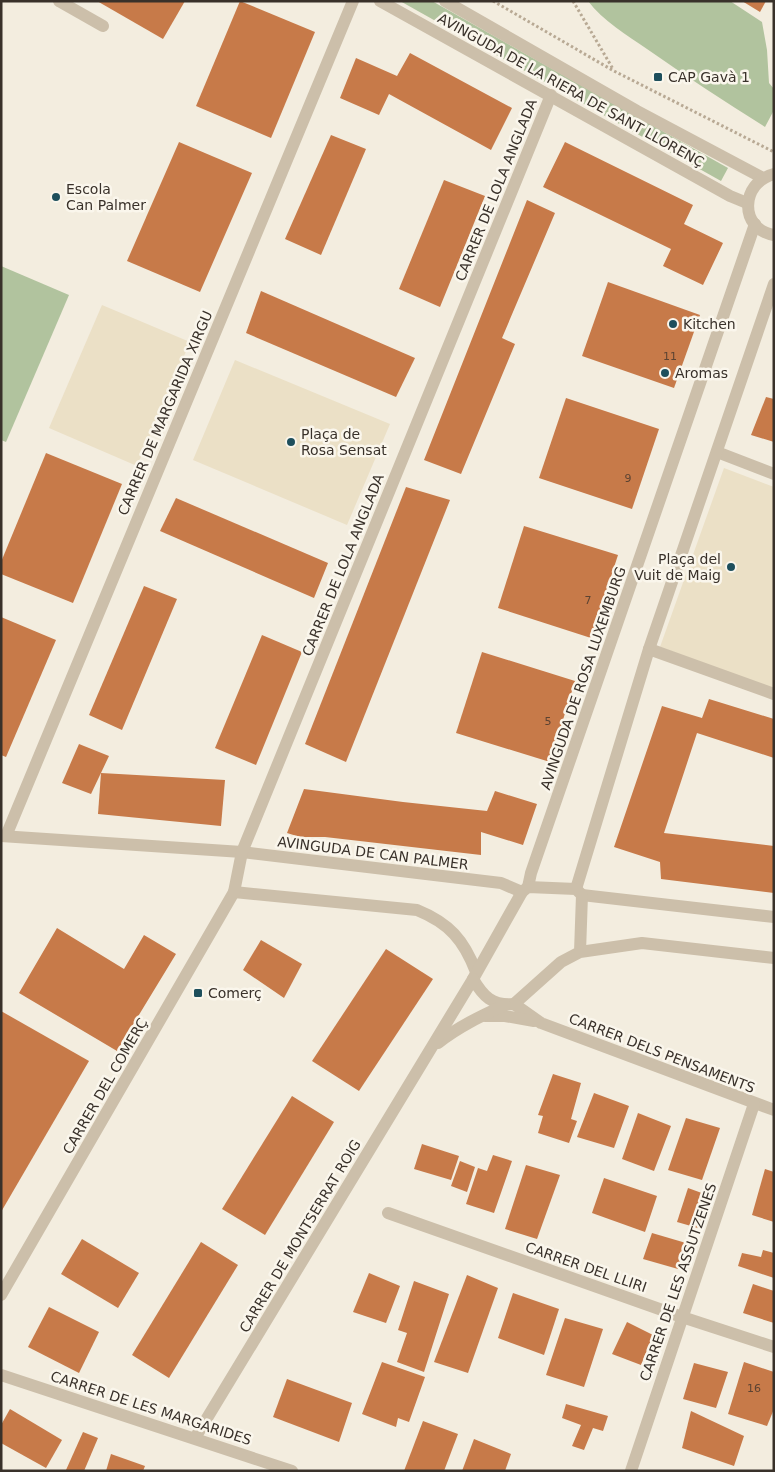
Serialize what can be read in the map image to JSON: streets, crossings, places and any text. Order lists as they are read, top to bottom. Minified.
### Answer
{"streets":{"street":["AVINGUDA DE LA RIERA DE SANT LLORENÇ","CARRER DE LOLA ANGLADA","CARRER DE MARGARIDA XIRGU","AVINGUDA DE ROSA LUXEMBURG","AVINGUDA DE CAN PALMER","CARRER DELS PENSAMENTS","CARRER DEL COMERÇ","CARRER DE MONTSERRAT ROIG","CARRER DEL LLIRI","CARRER DE LES ASSUTZENES","CARRER DE LES MARGARIDES"]},"crossings":[["AVINGUDA DE LA RIERA DE SANT LLORENÇ","CARRER DE LOLA ANGLADA"],["CARRER DE LOLA ANGLADA","AVINGUDA DE CAN PALMER"],["CARRER DE MARGARIDA XIRGU","AVINGUDA DE CAN PALMER"],["AVINGUDA DE ROSA LUXEMBURG","AVINGUDA DE CAN PALMER"],["AVINGUDA DE ROSA LUXEMBURG","CARRER DELS PENSAMENTS"],["AVINGUDA DE ROSA LUXEMBURG","CARRER DE MONTSERRAT ROIG"],["CARRER DELS PENSAMENTS","CARRER DE MONTSERRAT ROIG"],["CARRER DELS PENSAMENTS","CARRER DE LES ASSUTZENES"],["CARRER DE MONTSERRAT ROIG","CARRER DE LES MARGARIDES"],["CARRER DEL LLIRI","CARRER DE LES ASSUTZENES"]],"places":{"transit":["CAP Gavà 1","Comerç"],"other":["Escola Can Palmer","Kitchen","Aromas","Plaça de Rosa Sensat","Plaça del Vuit de Maig"]},"house_numbers":["11","9","7","5","16"]}
